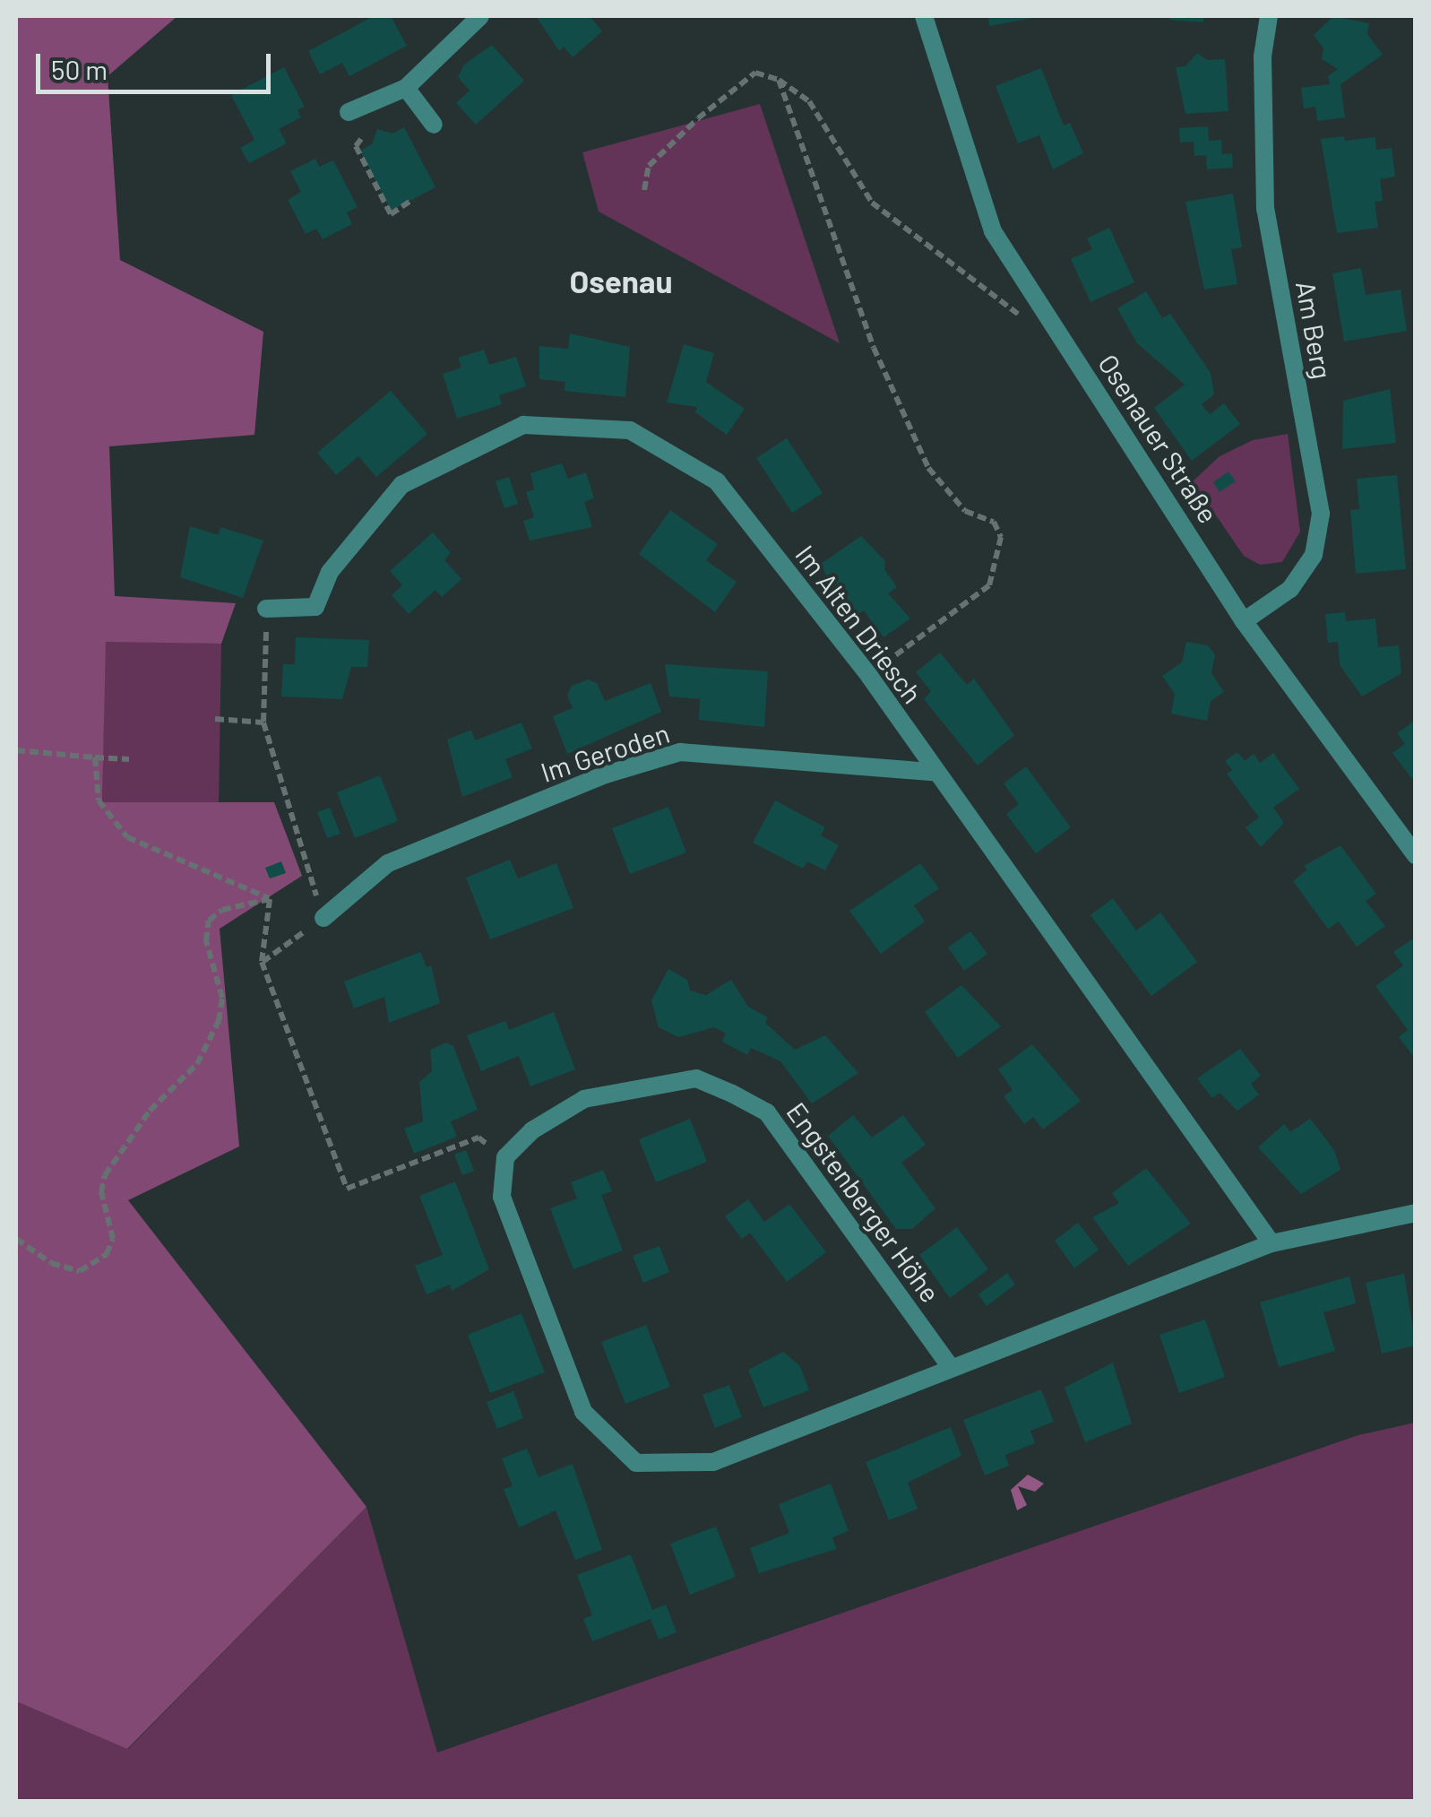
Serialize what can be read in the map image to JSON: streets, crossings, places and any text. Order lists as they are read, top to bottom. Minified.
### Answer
{"streets":{"street":["Am Berg","Osenauer Straße","Im Alten Driesch","Im Geroden","Engstenberger Höhe"]},"crossings":[["Am Berg","Osenauer Straße"],["Im Alten Driesch","Im Geroden"]],"districts":["Osenau"],"scale_bar":"50 m"}
